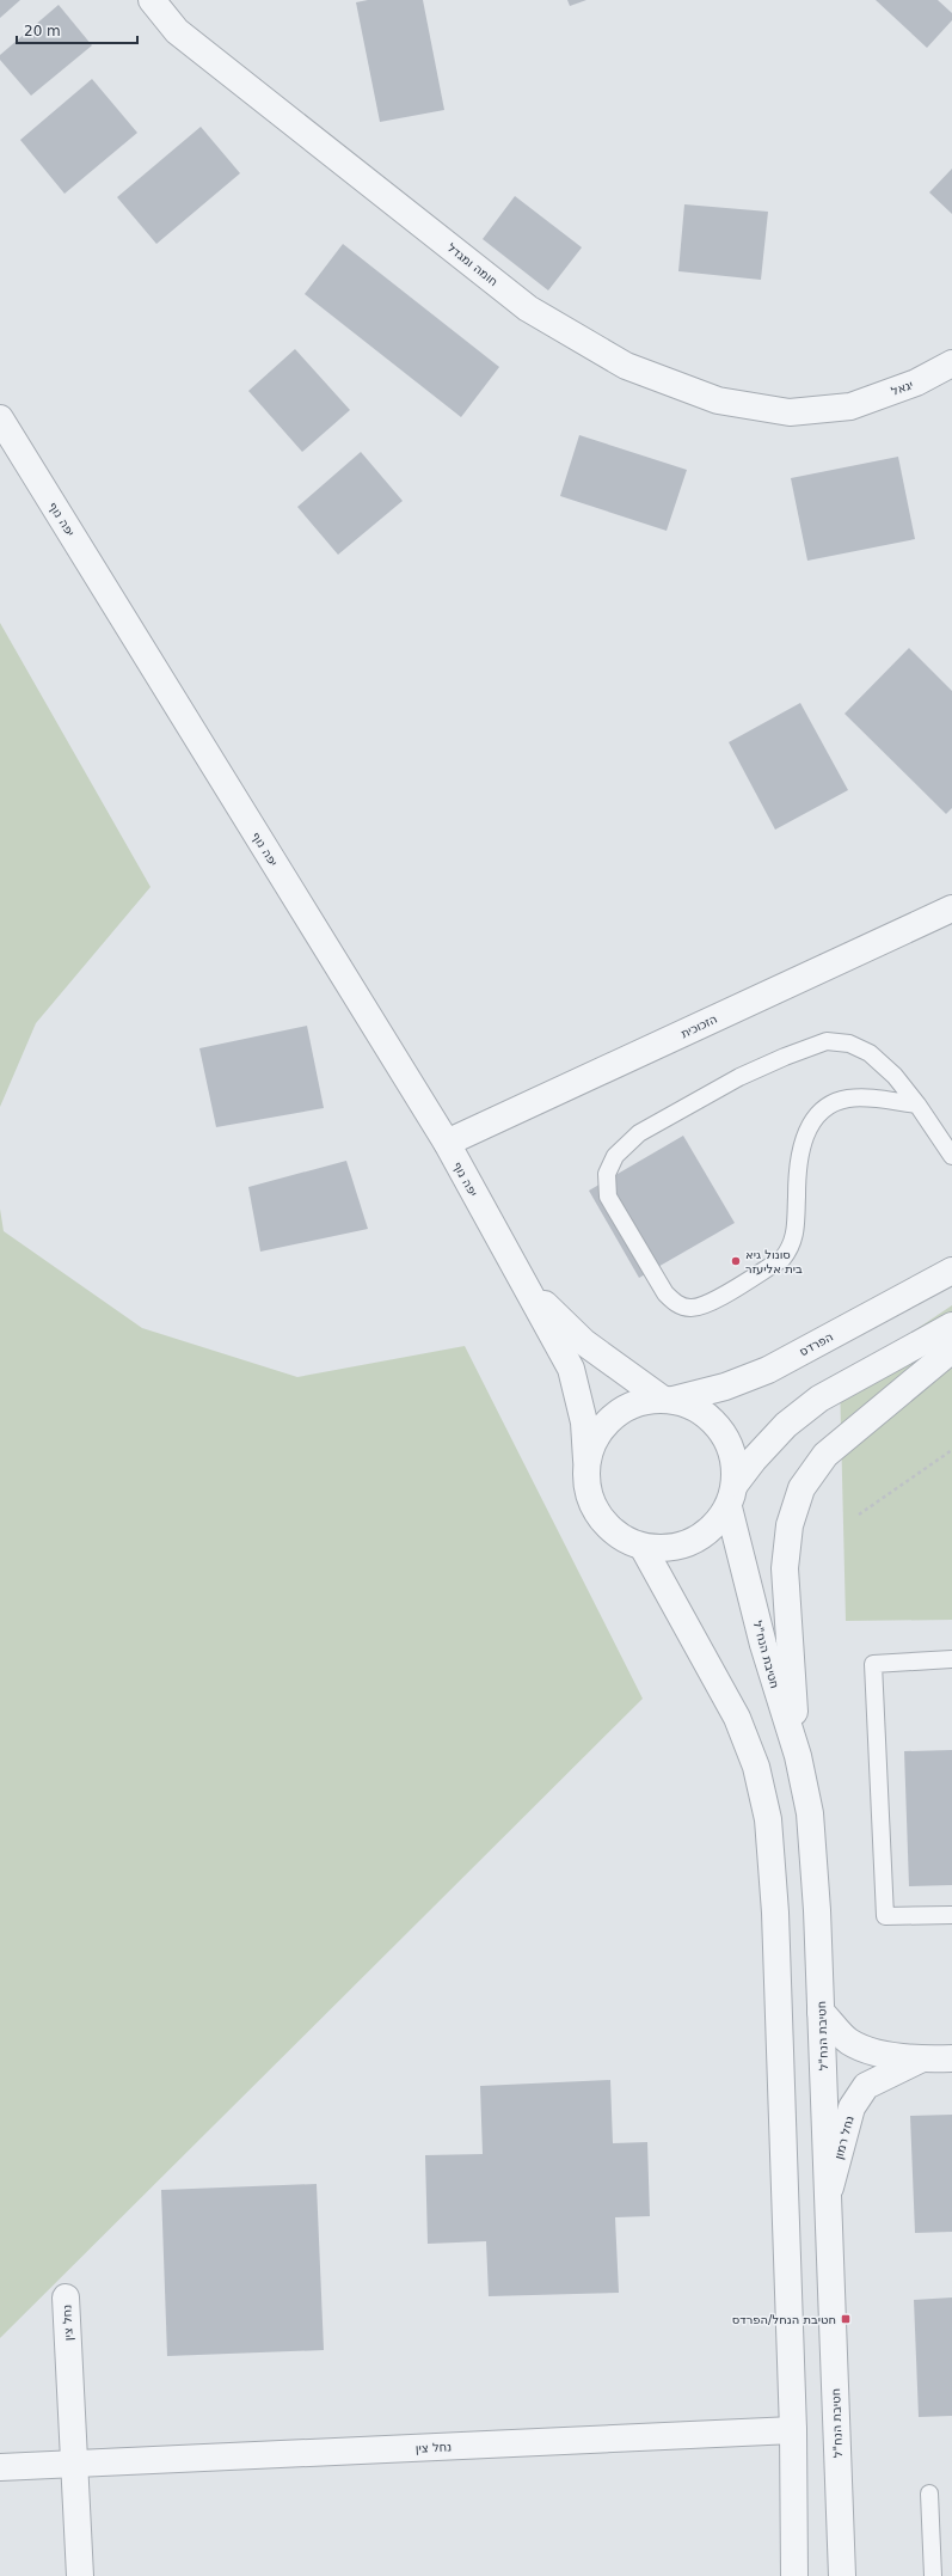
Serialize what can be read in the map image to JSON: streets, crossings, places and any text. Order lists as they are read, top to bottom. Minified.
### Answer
{"streets":{"street":["חומה ומגדל","יגאל","יפה נוף","הזכוכית","הפרדס","חטיבת הנח\"ל","נחל רמון","נחל צין"]},"crossings":[["חומה ומגדל","יגאל"],["יפה נוף","הזכוכית"],["יפה נוף","הפרדס"],["יפה נוף","חטיבת הנח\"ל"],["הפרדס","חטיבת הנח\"ל"],["חטיבת הנח\"ל","נחל רמון"]],"places":{"other":["סונול גיא בית אליעזר"],"transit":["חטיבת הנחל/הפרדס"]},"scale_bar":"20 m"}
